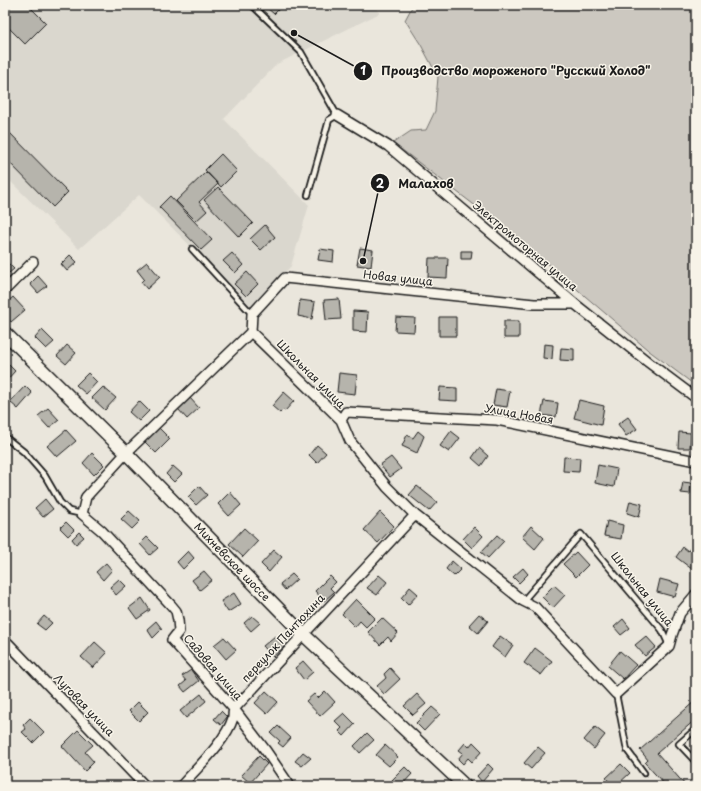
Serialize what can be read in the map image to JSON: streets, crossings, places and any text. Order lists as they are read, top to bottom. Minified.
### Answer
{"streets":{"street":["Электромоторная улица","Новая улица","Школьная улица","Улица Новая","Михневское шоссе","переулок Пантюхина","Садовая улица","Луговая улица"]},"crossings":[["Электромоторная улица","Новая улица"],["Школьная улица","Улица Новая"],["Школьная улица","переулок Пантюхина"],["Михневское шоссе","переулок Пантюхина"],["переулок Пантюхина","Садовая улица"]],"places":["Производство мороженого \"Русский Холод\"","Малахов"]}
